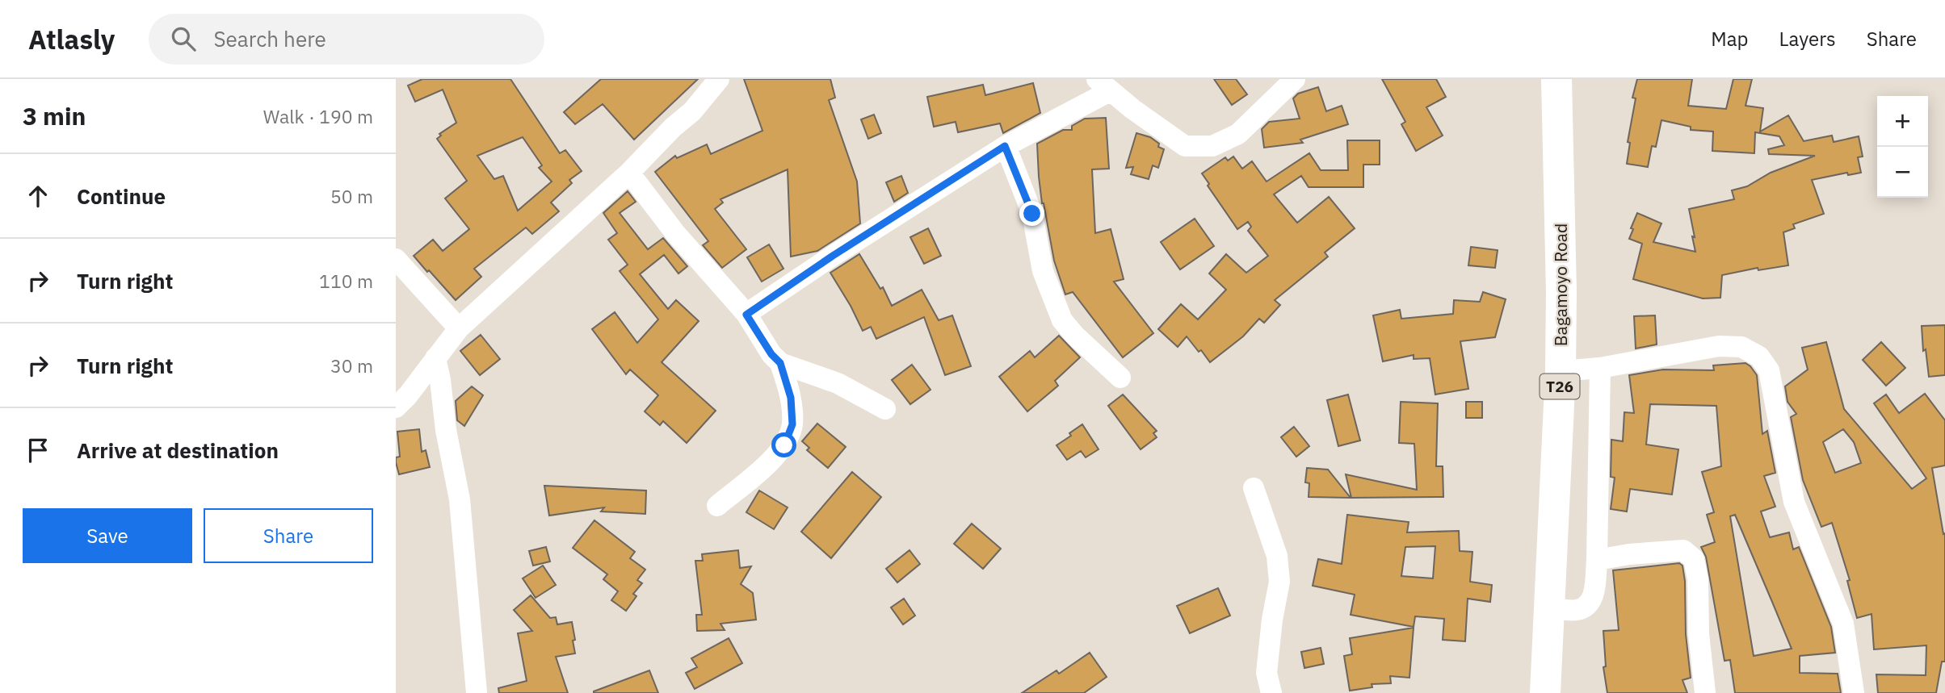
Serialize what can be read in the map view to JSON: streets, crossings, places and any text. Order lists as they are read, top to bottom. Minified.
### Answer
{"streets":{"highway":["Bagamoyo Road","T26"]},"page":{"header":"Atlasly","search":"Search here","nav":["Map","Layers","Share"],"heading":["3 min","Walk · 190 m"],"map_buttons":["+","−"],"list":[["Continue","50 m"],["Turn right","110 m"],["Turn right","30 m"],"Arrive at destination"],"buttons":["Save","Share"]}}
